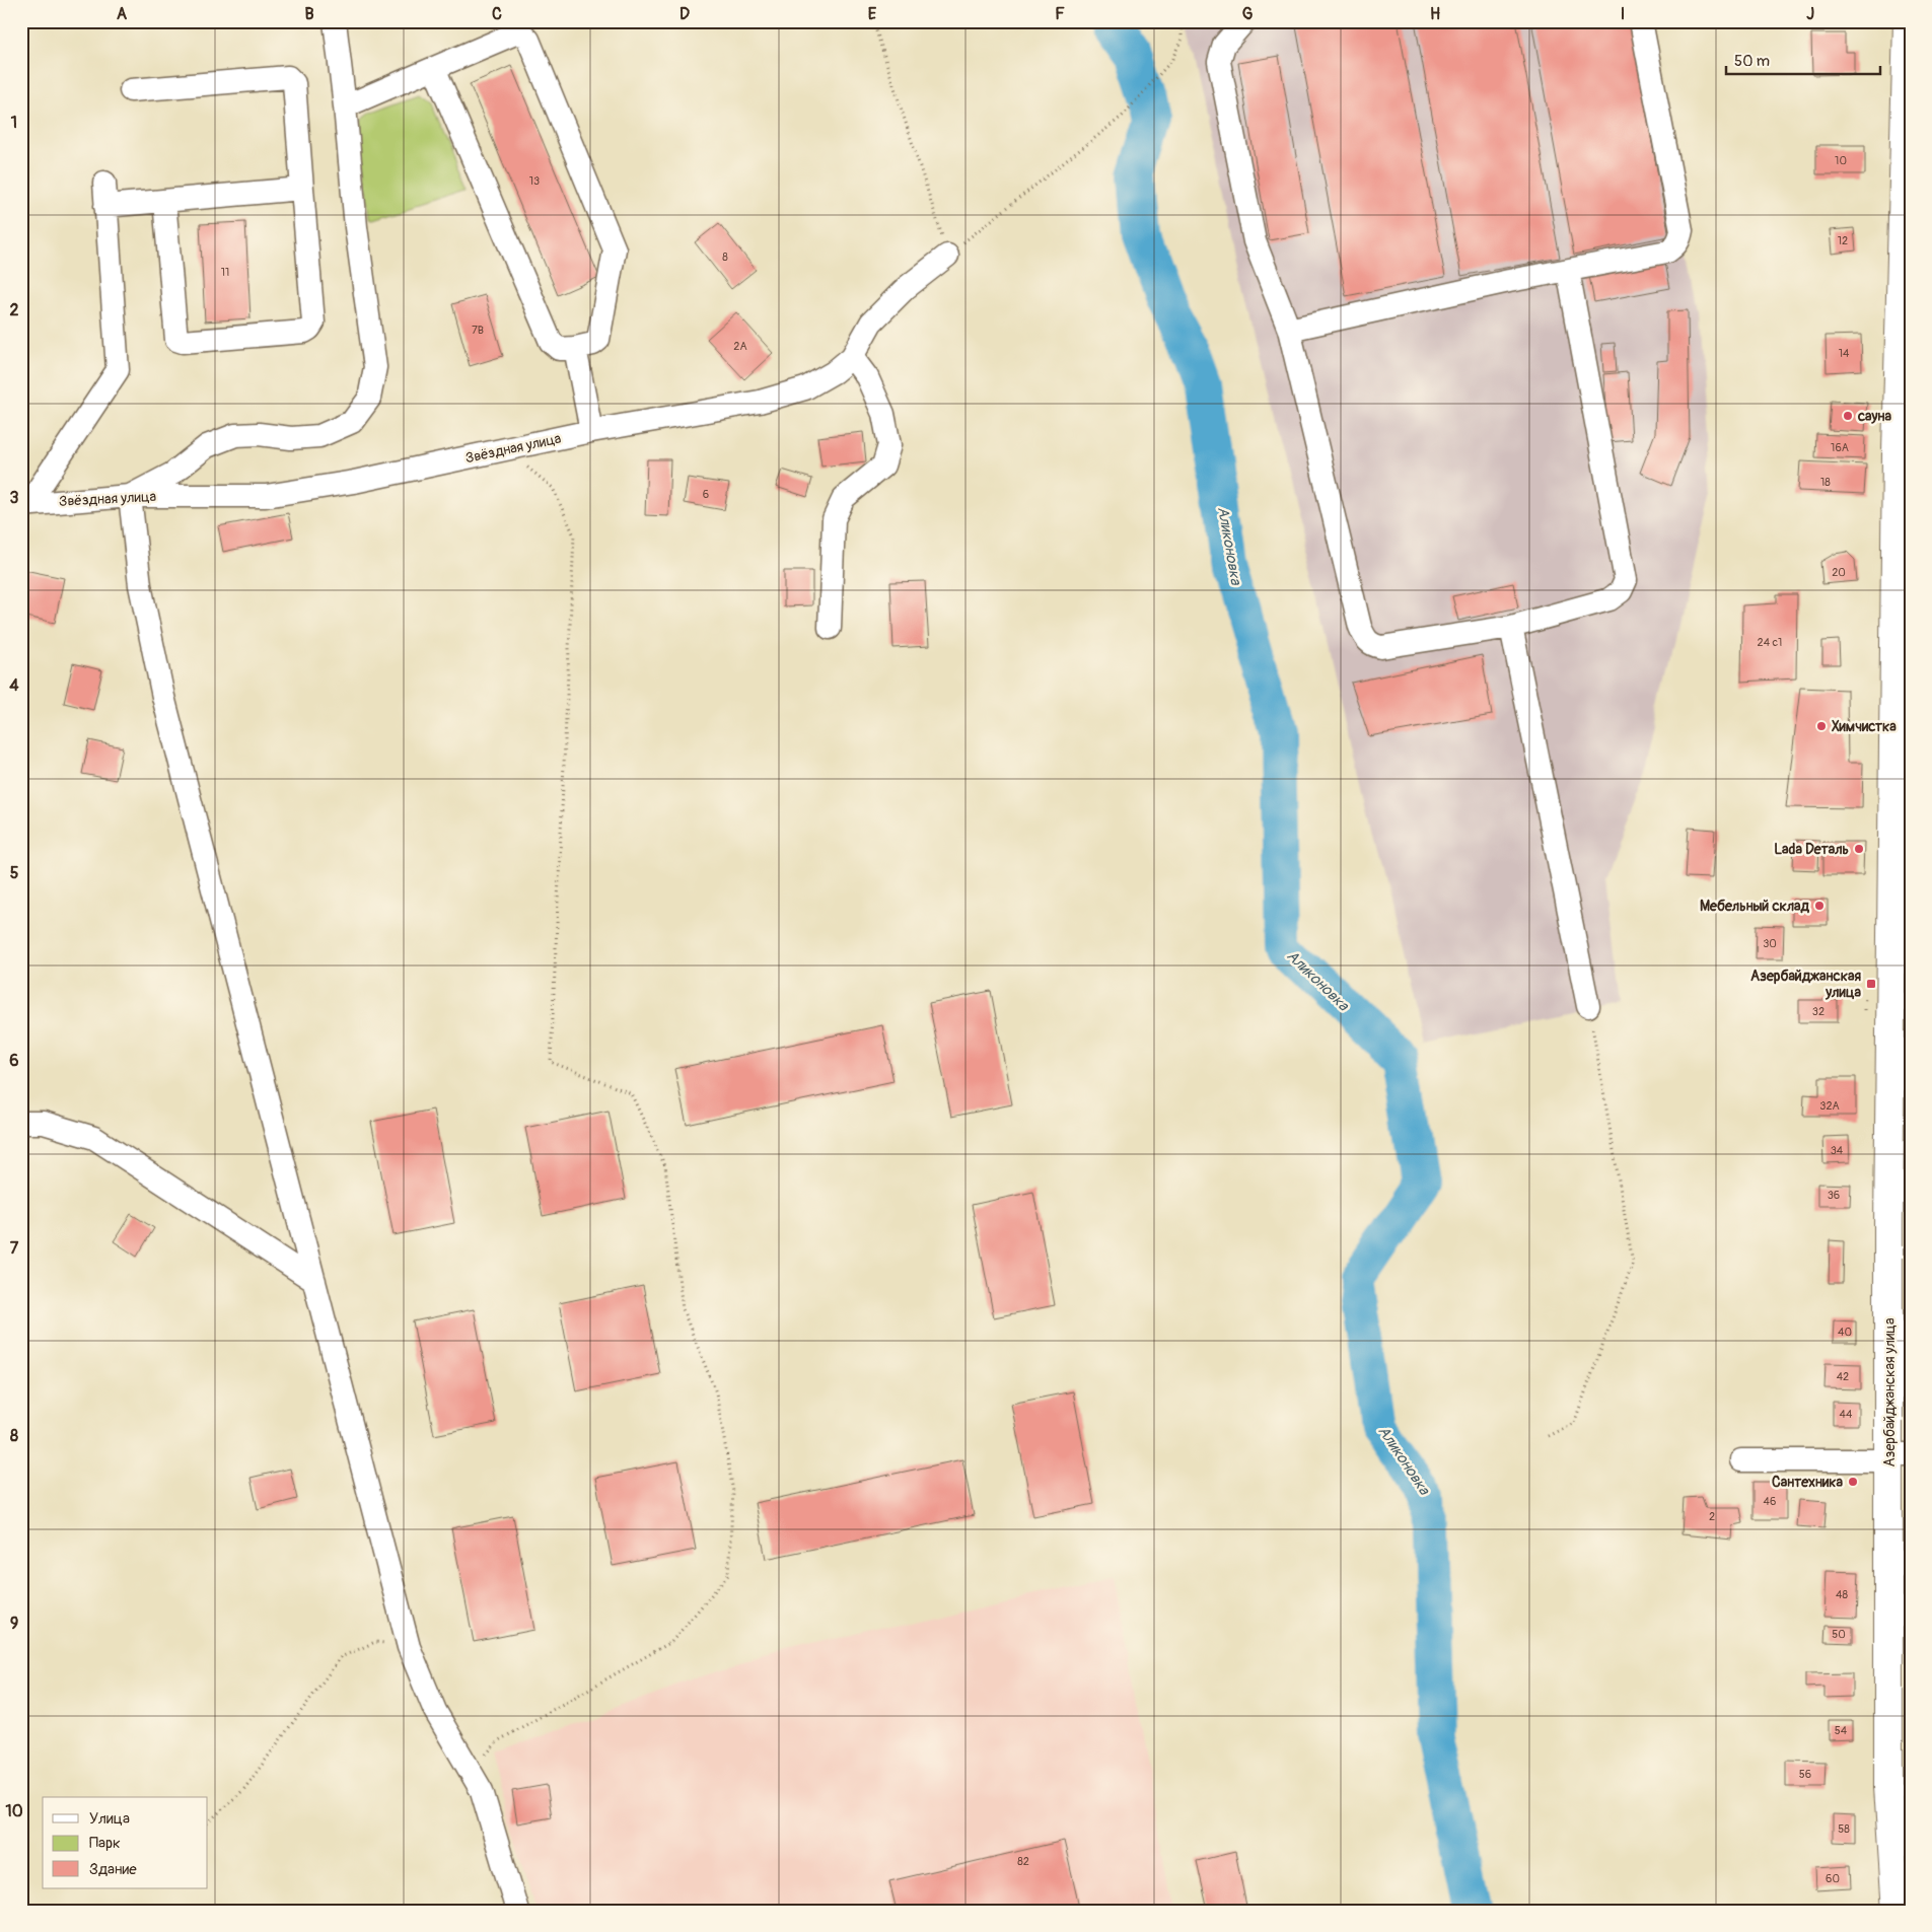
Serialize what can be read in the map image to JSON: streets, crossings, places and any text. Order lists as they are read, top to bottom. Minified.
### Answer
{"streets":{"main road":["Азербайджанская улица"],"street":["Звёздная улица"]},"water":["Аликоновка"],"places":{"other":["сауна","Химчистка","Lada Dеталь","Мебельный склад","Сантехника"],"transit":["Азербайджанская улица"]},"house_numbers":["10","13","12","8","11","7В","2А","14","16А","18","6","20","24 с1","30","32","32А","34","36","40","42","44","46","2","48","50","54","56","58","82","60"],"legend":["Улица","Парк","Здание"],"scale_bar":"50 m","grid":{"columns":["A","B","C","D","E","F","G","H","I","J"],"rows":["1","2","3","4","5","6","7","8","9","10"]}}
